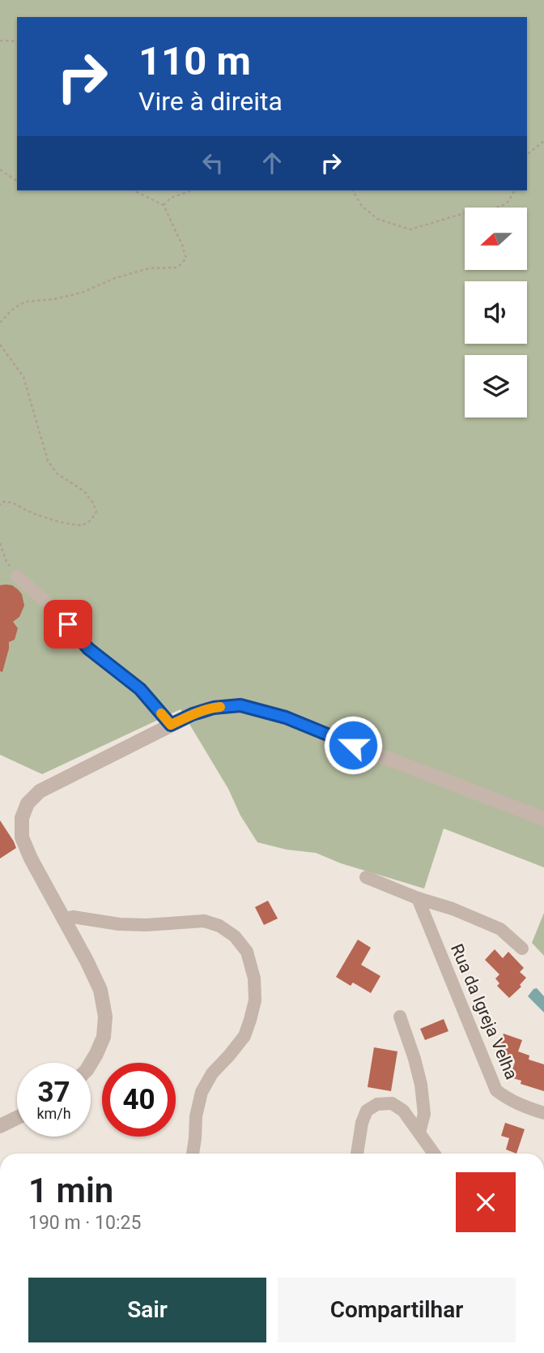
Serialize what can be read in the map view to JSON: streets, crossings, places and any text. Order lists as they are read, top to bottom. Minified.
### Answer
{"streets":{"street":["Rua da Igreja Velha"]},"north":"left","page":{"turn":["110 m","Vire à direita"],"speed":"37 km/h","limit":"40","heading":["1 min","190 m · 10:25"],"buttons":["Sair","Compartilhar"]}}
